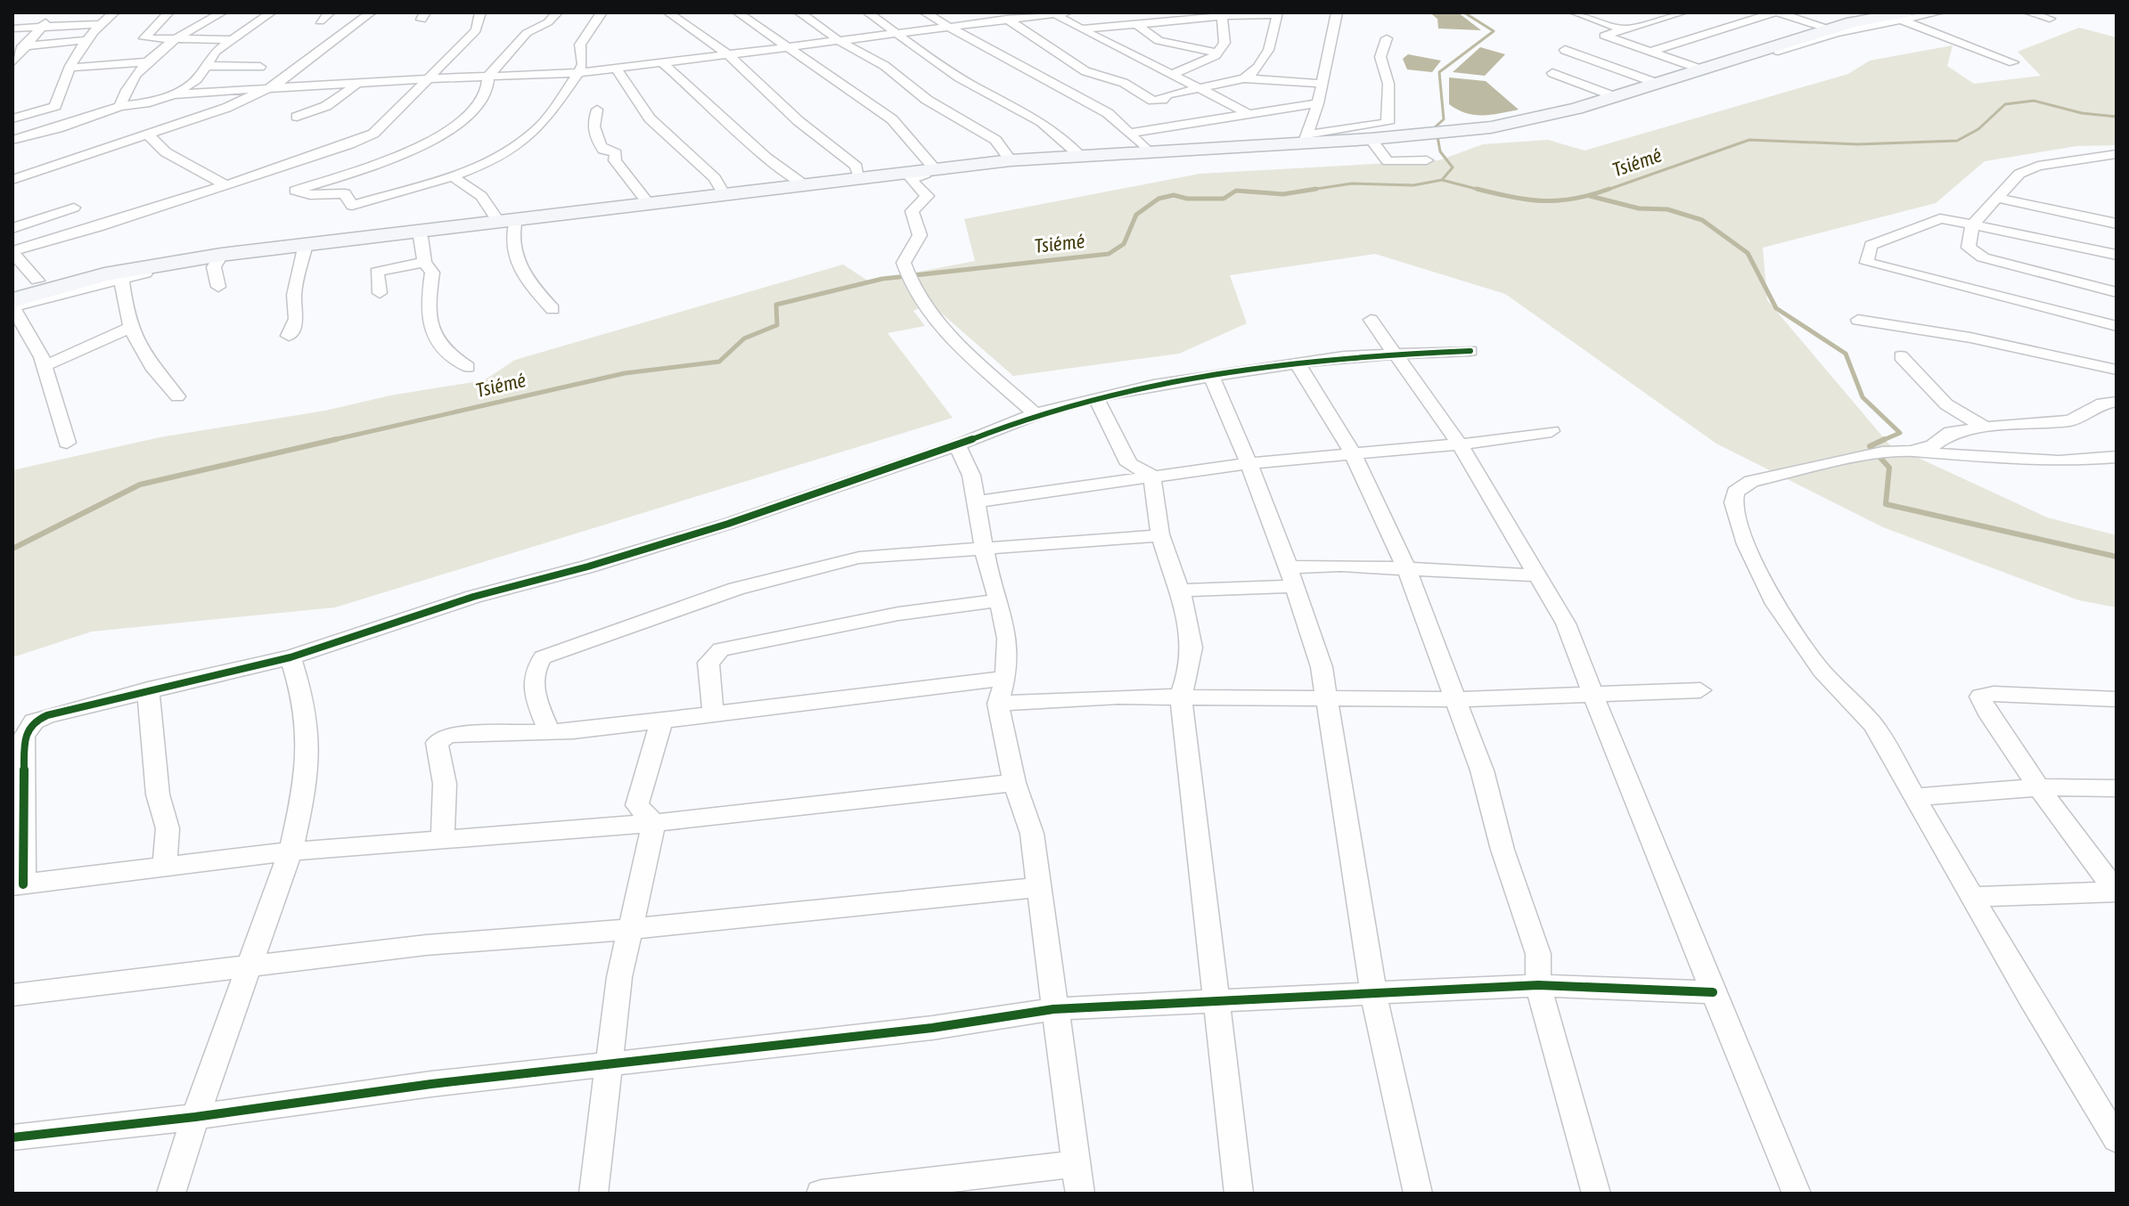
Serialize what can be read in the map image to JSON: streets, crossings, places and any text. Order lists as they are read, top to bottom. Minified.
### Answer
{"water":["Tsiémé"]}
